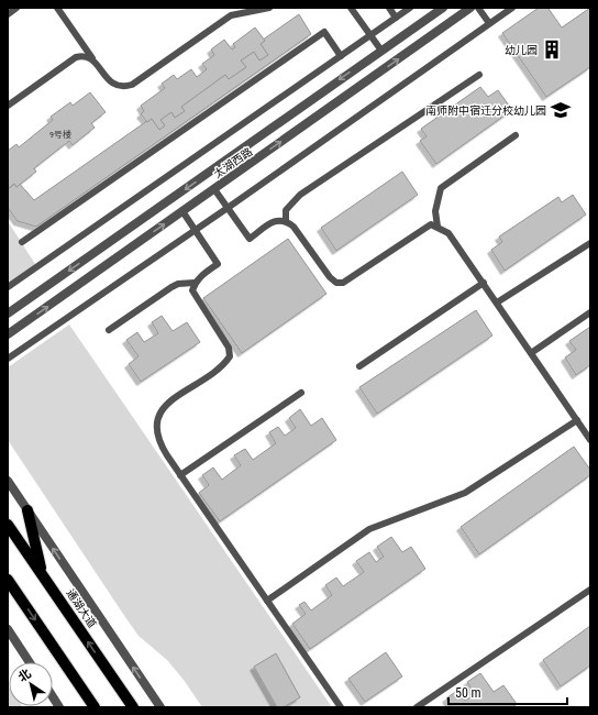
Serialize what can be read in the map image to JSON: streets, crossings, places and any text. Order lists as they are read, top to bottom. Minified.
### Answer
{"streets":{"main road":["通湖大道"],"street":["太湖西路"]},"places":{"building":["幼儿园"],"school or university":["南师附中宿迁分校幼儿园"]},"house_numbers":["9号楼"],"scale_bar":"50 m","north":"top left"}
